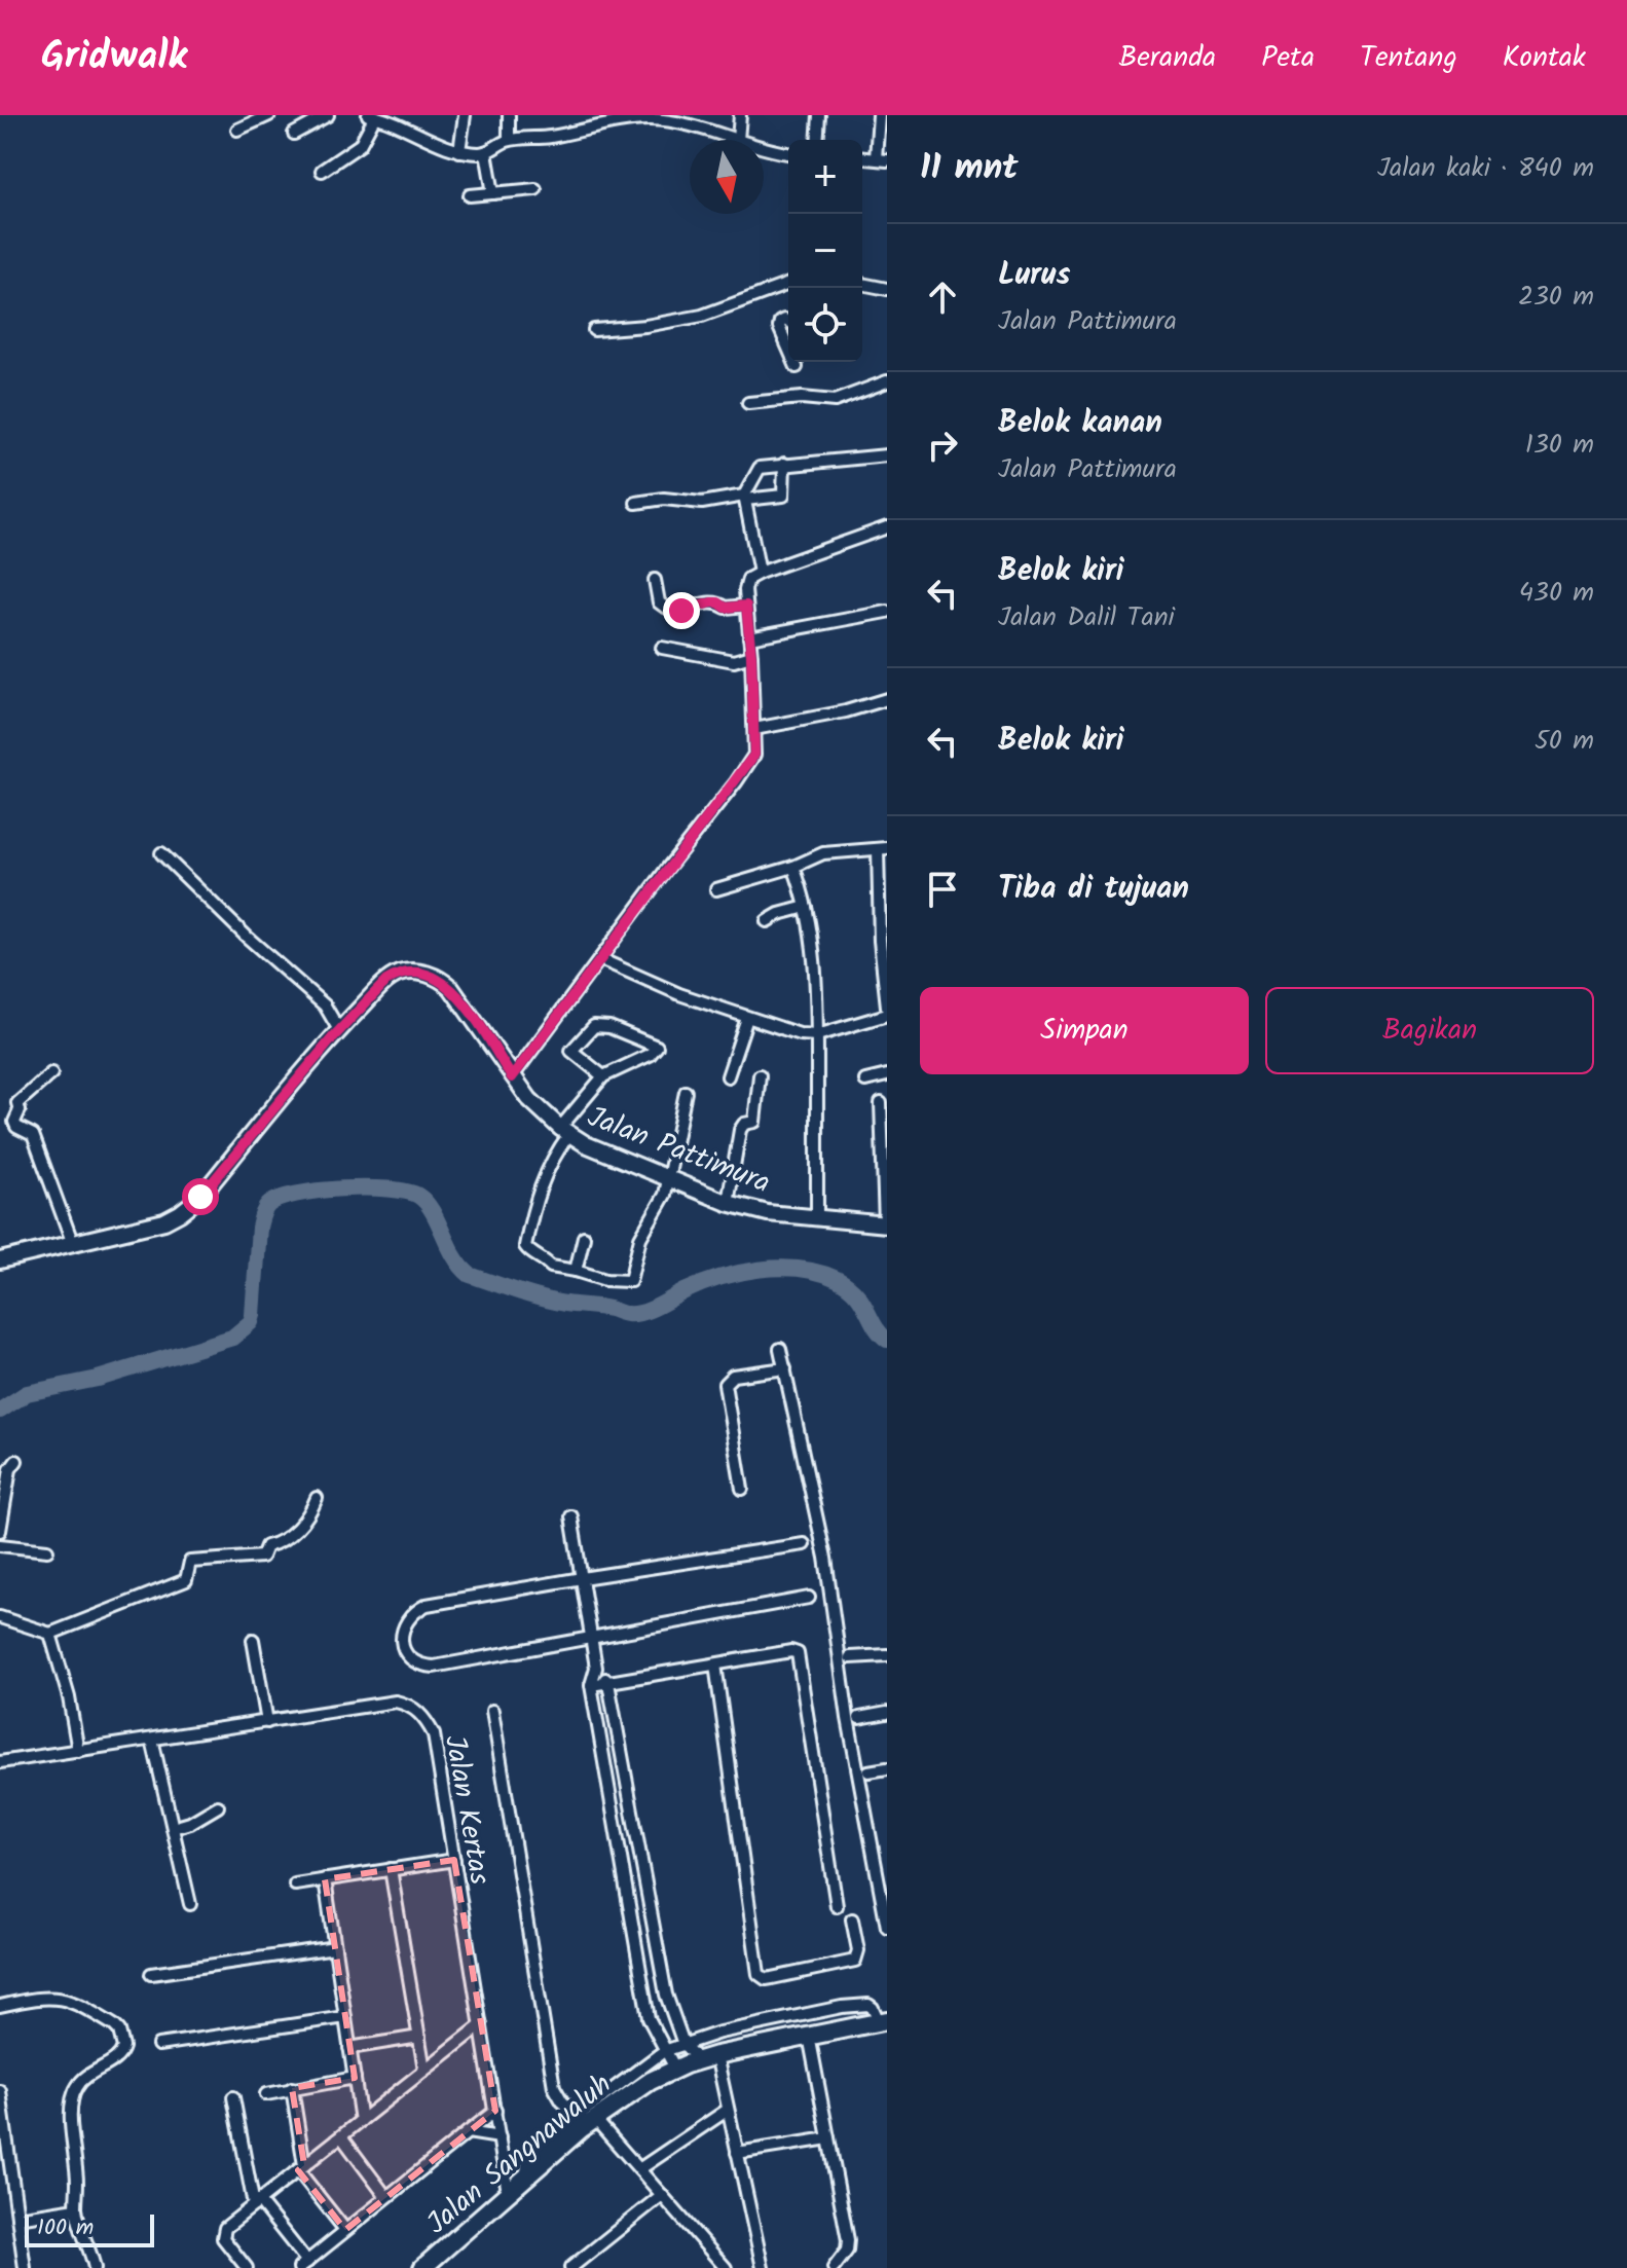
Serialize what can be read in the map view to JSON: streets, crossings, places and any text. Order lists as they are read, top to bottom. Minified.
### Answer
{"streets":{"main road":["Jalan Sangnawaluh"],"street":["Jalan Pattimura","Jalan Kertas"]},"crossings":[["Jalan Kertas","Jalan Sangnawaluh"]],"scale_bar":"100 m","north":"bottom","page":{"header":"Gridwalk","nav":["Beranda","Peta","Tentang","Kontak"],"heading":["11 mnt","Jalan kaki · 840 m"],"map_buttons":["+","−"],"list":[["Lurus","Jalan Pattimura","230 m"],["Belok kanan","Jalan Pattimura","130 m"],["Belok kiri","Jalan Dalil Tani","430 m"],["Belok kiri","50 m"],"Tiba di tujuan"],"buttons":["Simpan","Bagikan"],"scale":"100 m"}}
